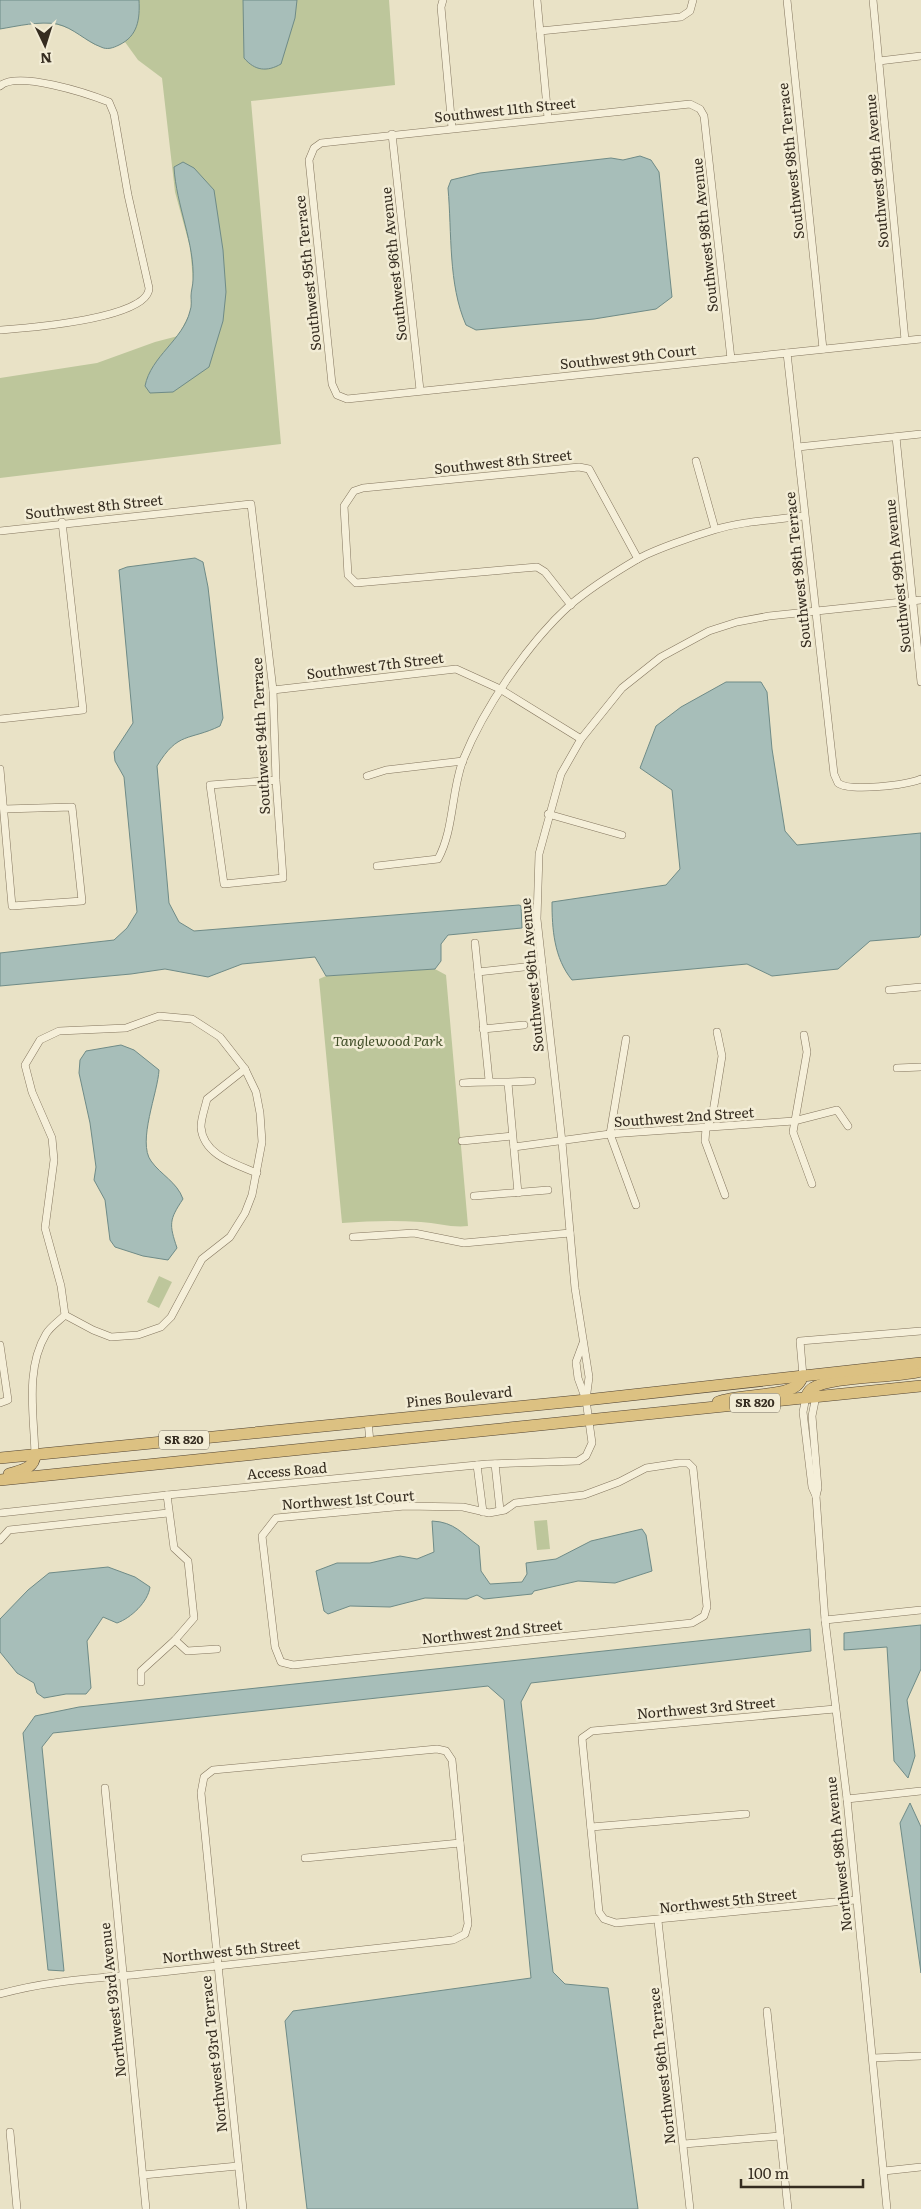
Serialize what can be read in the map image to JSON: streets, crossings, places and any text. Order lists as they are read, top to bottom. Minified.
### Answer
{"streets":{"highway":["Pines Boulevard","SR 820"],"street":["Southwest 11th Street","Southwest 98th Terrace","Southwest 99th Avenue","Southwest 98th Avenue","Southwest 96th Avenue","Southwest 95th Terrace","Southwest 9th Court","Southwest 8th Street","Southwest 7th Street","Southwest 94th Terrace","Southwest 2nd Street","Access Road","Northwest 1st Court","Northwest 2nd Street","Northwest 3rd Street","Northwest 98th Avenue","Northwest 5th Street","Northwest 93rd Avenue","Northwest 93rd Terrace","Northwest 96th Terrace"]},"crossings":[["Southwest 11th Street","Southwest 98th Avenue"],["Southwest 11th Street","Southwest 96th Avenue"],["Southwest 11th Street","Southwest 95th Terrace"],["Southwest 98th Terrace","Southwest 96th Avenue"],["Southwest 98th Terrace","Southwest 9th Court"],["Southwest 99th Avenue","Southwest 9th Court"],["Southwest 98th Avenue","Southwest 9th Court"],["Southwest 96th Avenue","Southwest 9th Court"],["Southwest 96th Avenue","Southwest 7th Street"],["Southwest 96th Avenue","Southwest 2nd Street"],["Southwest 96th Avenue","Pines Boulevard"],["Southwest 96th Avenue","SR 820"],["Southwest 96th Avenue","Access Road"],["Southwest 95th Terrace","Southwest 9th Court"],["Southwest 8th Street","Southwest 94th Terrace"],["Southwest 7th Street","Southwest 94th Terrace"],["SR 820","Northwest 98th Avenue"],["Northwest 1st Court","Northwest 2nd Street"],["Northwest 3rd Street","Northwest 98th Avenue"],["Northwest 3rd Street","Northwest 5th Street"],["Northwest 98th Avenue","Northwest 5th Street"],["Northwest 5th Street","Northwest 93rd Avenue"],["Northwest 5th Street","Northwest 93rd Terrace"],["Northwest 5th Street","Northwest 96th Terrace"]],"parks":["Tanglewood Park"],"scale_bar":"100 m","north":"bottom"}
